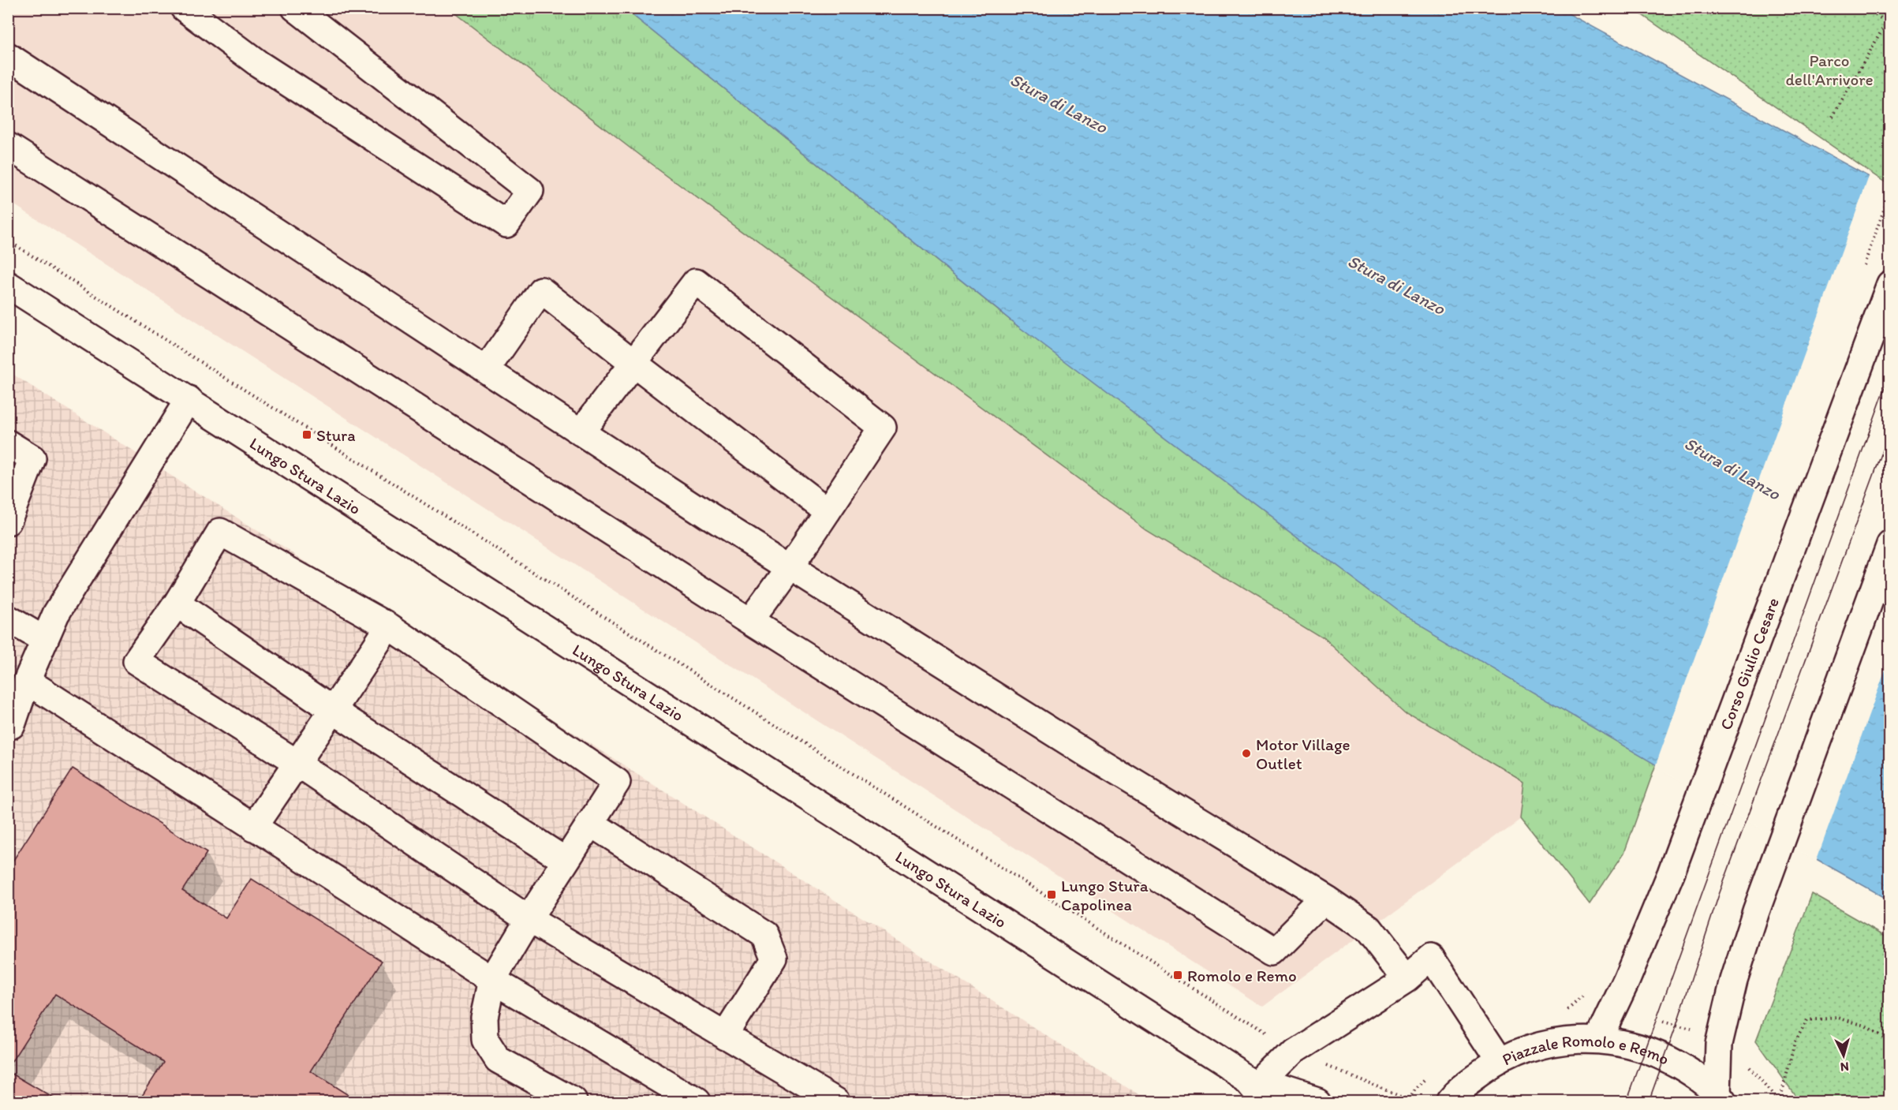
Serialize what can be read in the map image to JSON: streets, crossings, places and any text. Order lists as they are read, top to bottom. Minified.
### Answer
{"streets":{"main road":["Lungo Stura Lazio","Corso Giulio Cesare","Piazzale Romolo e Remo"]},"crossings":[["Corso Giulio Cesare","Piazzale Romolo e Remo"]],"water":["Stura di Lanzo"],"parks":["Parco dell'Arrivore"],"places":{"transit":["Stura","Lungo Stura Capolinea","Romolo e Remo"],"other":["Motor Village Outlet"]},"north":"bottom"}
